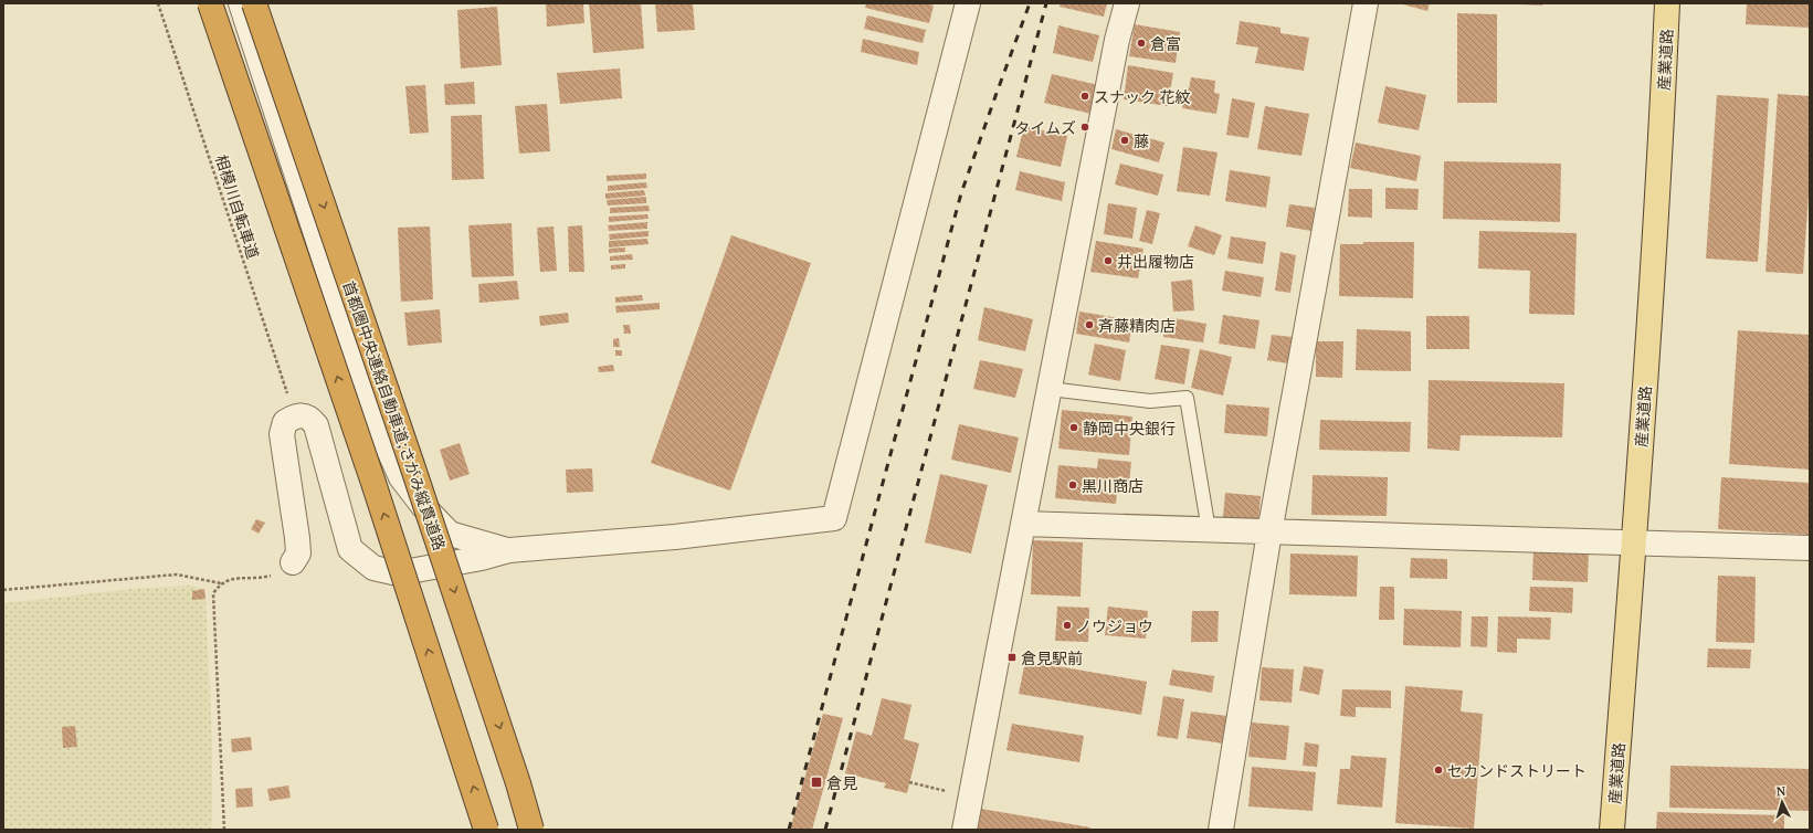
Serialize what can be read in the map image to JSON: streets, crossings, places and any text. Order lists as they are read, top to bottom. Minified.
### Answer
{"streets":{"highway":["首都圏中央連絡自動車道;さがみ縦貫道路"],"main road":["産業道路"],"path":["相模川自転車道"]},"places":{"other":["倉富","スナック 花紋","タイムズ","藤","井出履物店","斉藤精肉店","静岡中央銀行","黒川商店","ノウジョウ","セカンドストリート"],"transit":["倉見駅前","倉見"]},"north":"top"}
